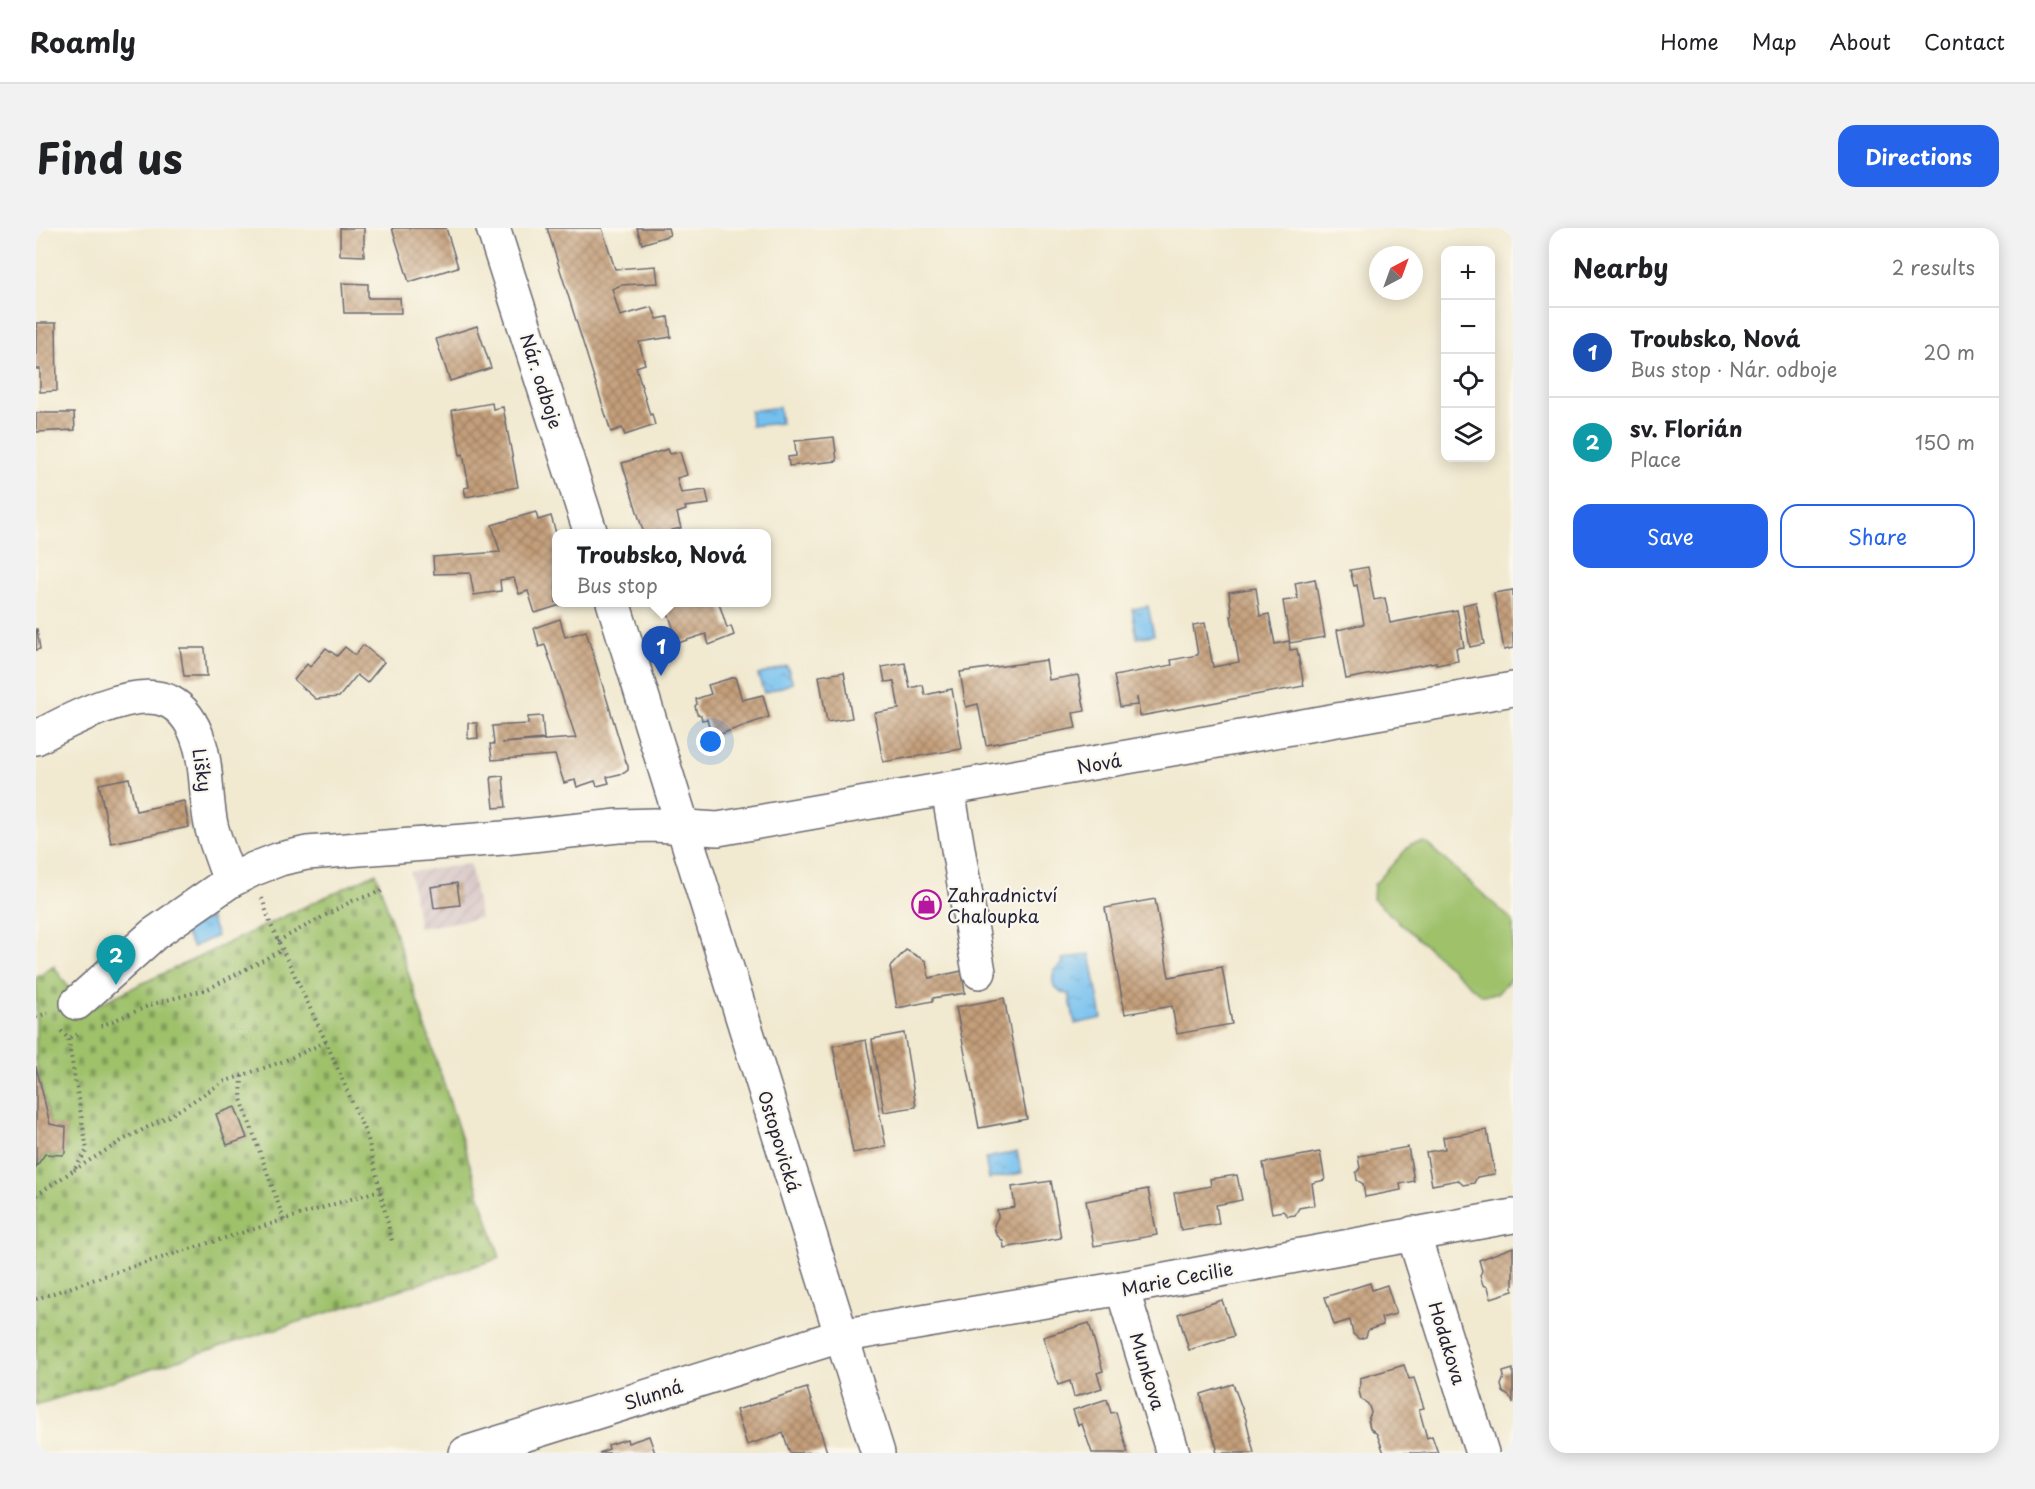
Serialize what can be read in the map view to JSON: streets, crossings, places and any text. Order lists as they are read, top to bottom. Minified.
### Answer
{"streets":{"street":["Nár. odboje","Nová","Lišky","Ostopovická","Marie Cecilie","Hodakova","Munkova","Slunná"]},"crossings":[["Nová","Lišky"],["Nová","Ostopovická"],["Ostopovická","Marie Cecilie"],["Ostopovická","Slunná"],["Marie Cecilie","Hodakova"],["Marie Cecilie","Munkova"],["Marie Cecilie","Slunná"]],"places":{"shop":["Zahradnictví Chaloupka"]},"north":"top right","page":{"header":"Roamly","nav":["Home","Map","About","Contact"],"title":"Find us","buttons":["Directions",["Save","Share"]],"heading":["Nearby","2 results"],"map_buttons":["+","−"],"list":[{"mark":"1","name":"Troubsko, Nová","note":"Bus stop · Nár. odboje","value":"20 m"},{"mark":"2","name":"sv. Florián","note":"Place","value":"150 m"}],"popup":["Troubsko, Nová","Bus stop"],"pins":["1","2"]}}
